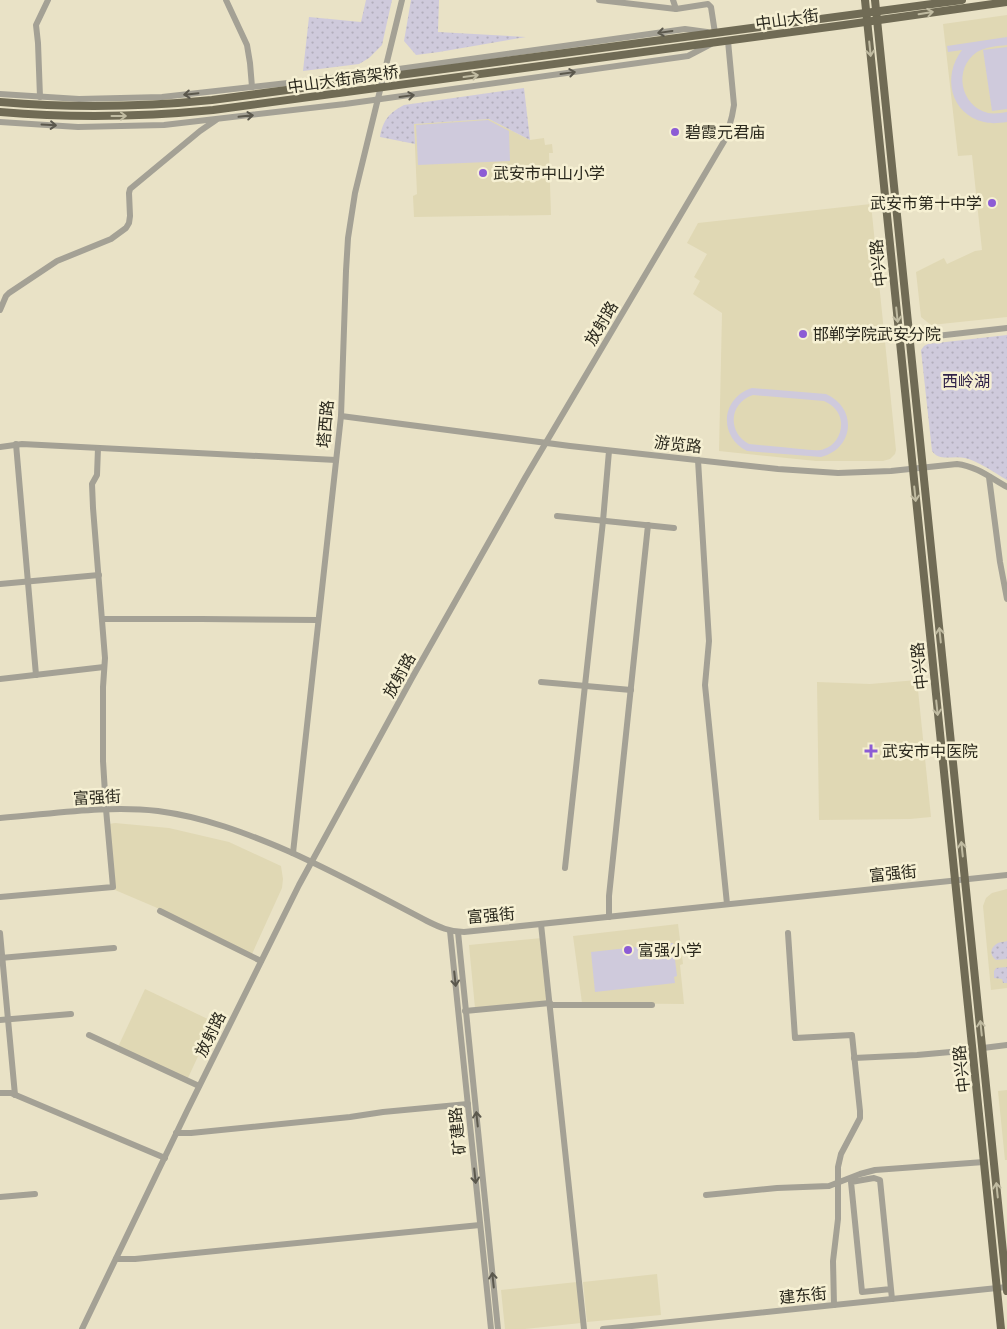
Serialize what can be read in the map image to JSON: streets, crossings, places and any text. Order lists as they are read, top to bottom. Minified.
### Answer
{"streets":{"main road":["中山大街","中山大街高架桥","中兴路"],"street":["放射路","塔西路","游览路","富强街","矿建路","建东街"]},"crossings":[["中山大街","中山大街高架桥"],["中山大街","中兴路"],["中山大街","放射路"],["中兴路","游览路"],["中兴路","富强街"],["中兴路","建东街"],["放射路","游览路"],["放射路","富强街"],["塔西路","游览路"],["塔西路","富强街"],["富强街","矿建路"]],"parks":["西岭湖"],"places":{"other":["碧霞元君庙","武安市中山小学","武安市第十中学","邯郸学院武安分院","富强小学"],"health":["武安市中医院"]}}
